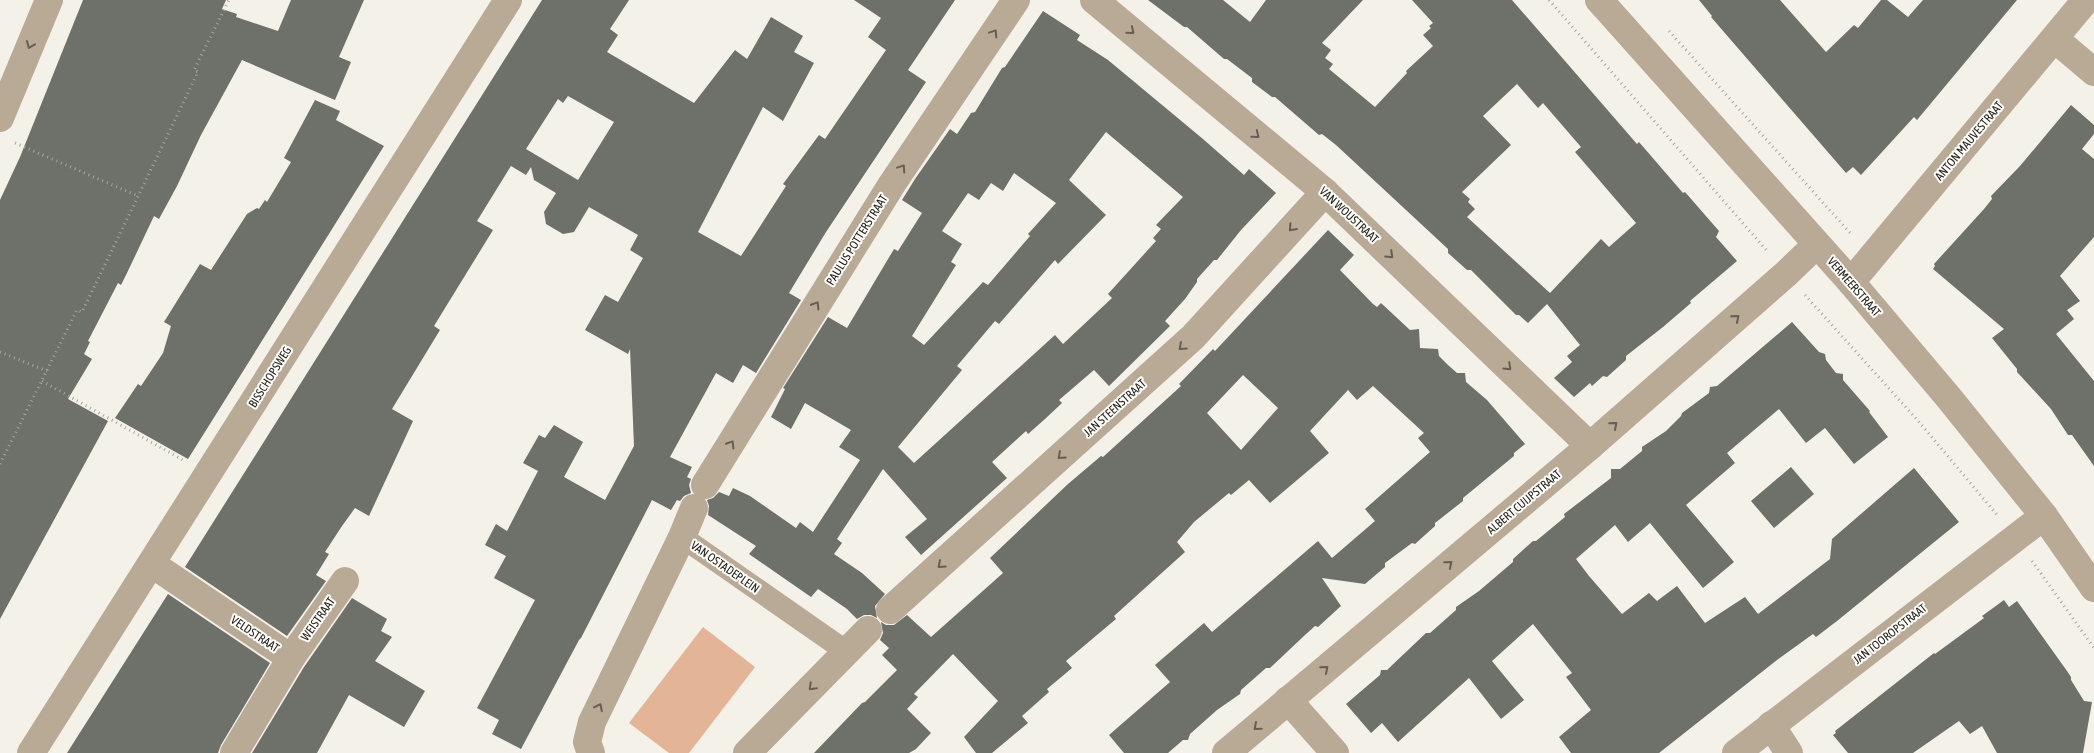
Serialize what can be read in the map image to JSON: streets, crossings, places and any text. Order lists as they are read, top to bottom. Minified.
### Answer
{"streets":{"street":["ANTON MAUVESTRAAT","VAN WOUSTRAAT","PAULUS POTTERSTRAAT","VERMEERSTRAAT","BISSCHOPSWEG","JAN STEENSTRAAT","ALBERT CUIJPSTRAAT","VAN OSTADEPLEIN","WEISTRAAT","VELDSTRAAT","JAN TOOROPSTRAAT"]},"crossings":[["ANTON MAUVESTRAAT","VERMEERSTRAAT"],["VAN WOUSTRAAT","JAN STEENSTRAAT"],["VAN WOUSTRAAT","ALBERT CUIJPSTRAAT"],["PAULUS POTTERSTRAAT","VAN OSTADEPLEIN"],["VERMEERSTRAAT","ALBERT CUIJPSTRAAT"],["VERMEERSTRAAT","JAN TOOROPSTRAAT"],["BISSCHOPSWEG","VELDSTRAAT"],["WEISTRAAT","VELDSTRAAT"]],"one_way":["VAN WOUSTRAAT","PAULUS POTTERSTRAAT","JAN STEENSTRAAT"]}
